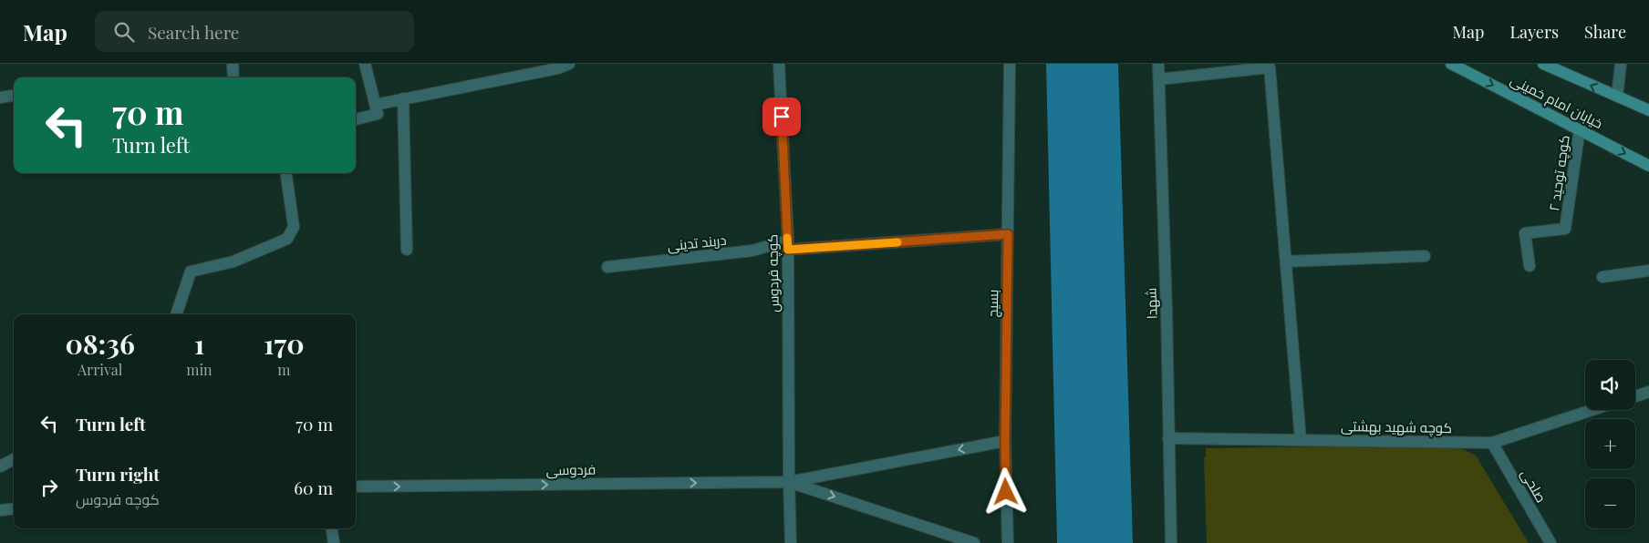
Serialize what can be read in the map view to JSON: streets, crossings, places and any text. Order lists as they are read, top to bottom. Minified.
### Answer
{"streets":{"main road":["خیابان امام خمینی"],"street":["کوچه توحید ۲","دربند تدینی","کوچه فردوس","بسیج","شهدا","کوچه شهید بهشتی","فردوسی","صلحی"]},"crossings":[["خیابان امام خمینی","کوچه توحید ۲"],["دربند تدینی","کوچه فردوس"],["دربند تدینی","بسیج"],["کوچه فردوس","فردوسی"],["شهدا","کوچه شهید بهشتی"],["کوچه شهید بهشتی","صلحی"]],"one_way":["فردوسی"],"page":{"header":"Map","search":"Search here","nav":["Map","Layers","Share"],"turn":["70 m","Turn left"],"eta":["08:36","Arrival","1","min","170","m"],"map_buttons":["+","−"],"list":[{"name":"Turn left","value":"70 m"},{"name":"Turn right","note":"کوچه فردوس","value":"60 m"}]}}
